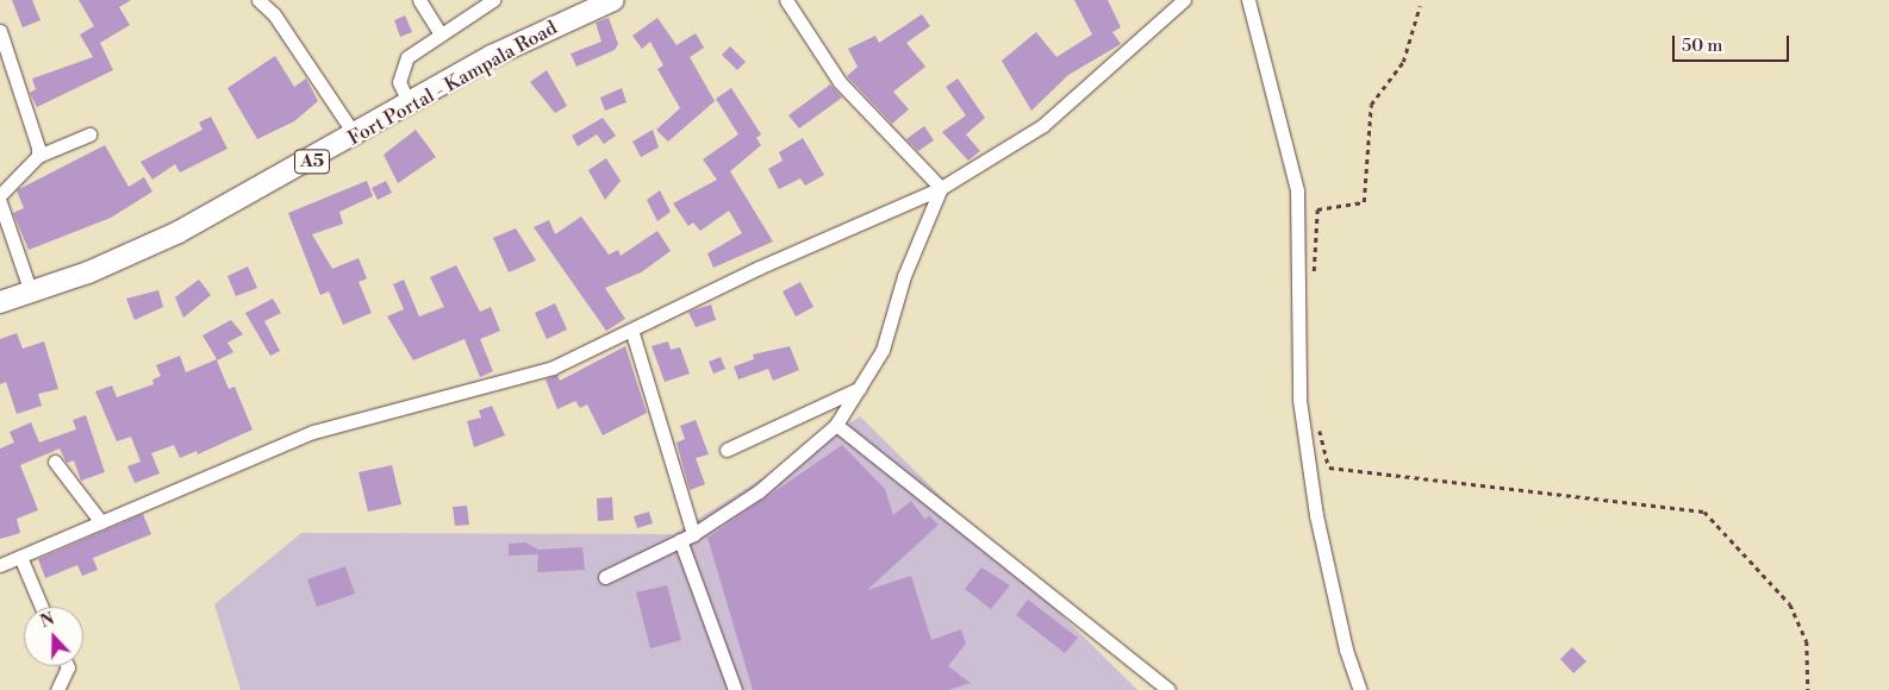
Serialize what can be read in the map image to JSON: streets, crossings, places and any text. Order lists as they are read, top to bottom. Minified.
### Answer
{"streets":{"main road":["Fort Portal - Kampala Road","A5"]},"scale_bar":"50 m","north":"top"}
